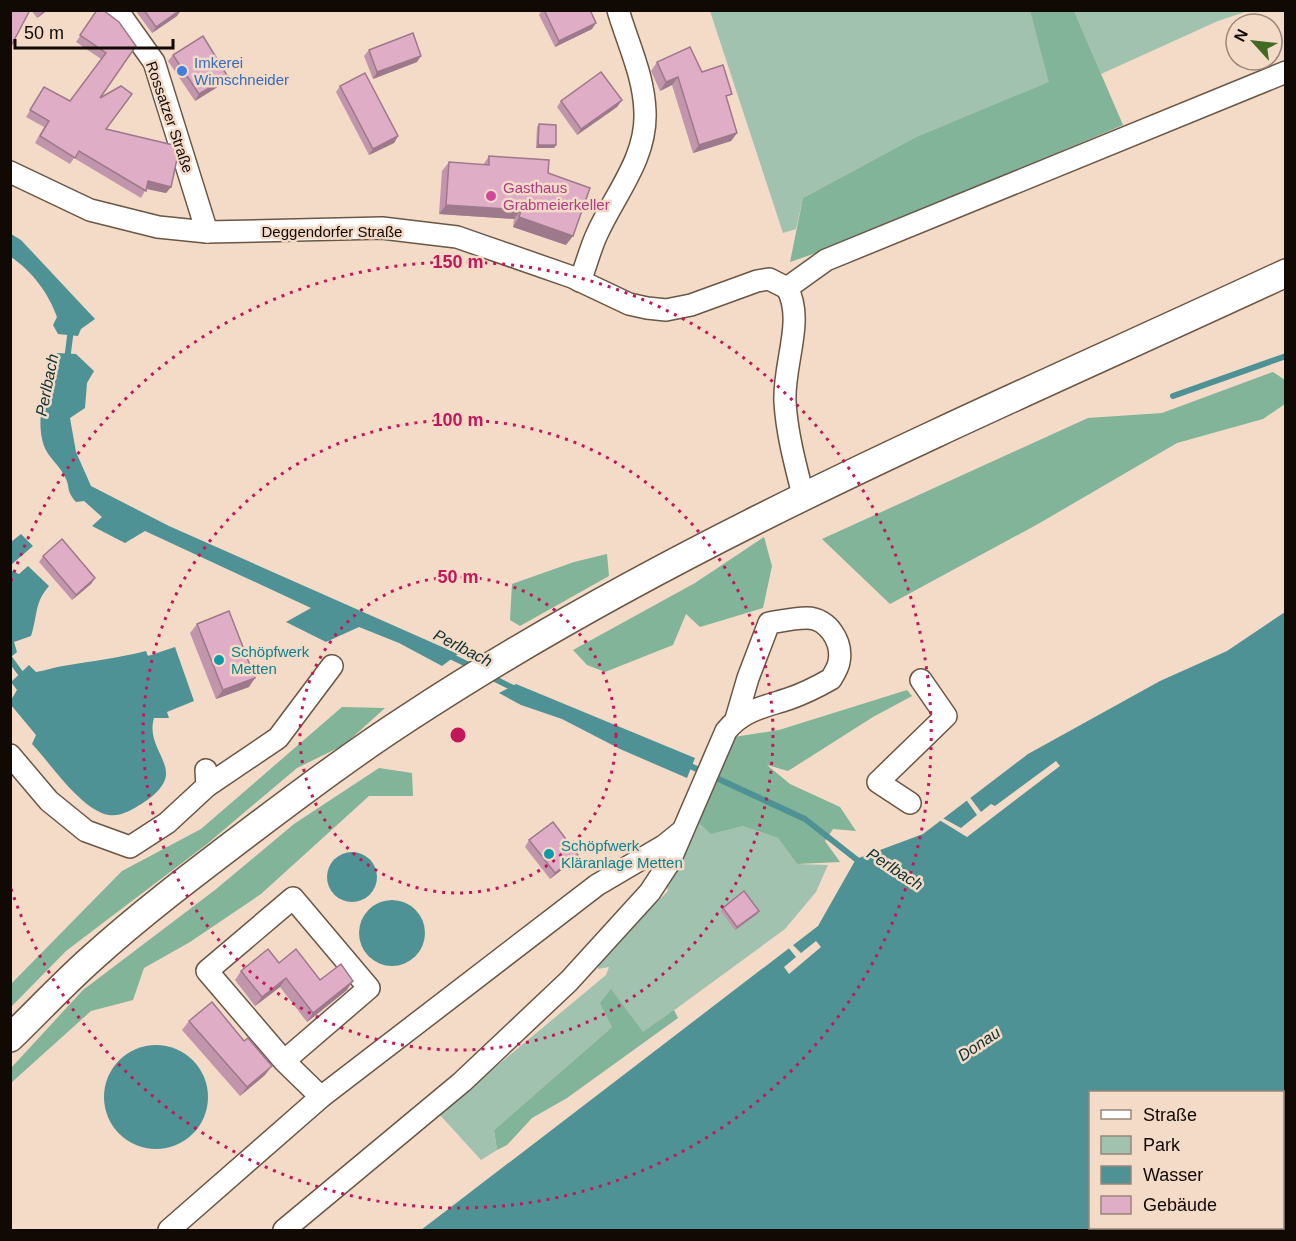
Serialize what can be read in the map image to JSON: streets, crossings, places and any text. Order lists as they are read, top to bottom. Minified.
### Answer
{"streets":{"street":["Rossatzer Straße","Deggendorfer Straße"]},"crossings":[["Rossatzer Straße","Deggendorfer Straße"]],"water":["Perlbach","Donau"],"places":["Imkerei Wimschneider","Gasthaus Grabmeierkeller","Schöpfwerk Metten","Schöpfwerk Kläranlage Metten"],"legend":["Straße","Park","Wasser","Gebäude"],"scale_bar":"50 m","north":"top left","rings":["150 m","100 m","50 m"]}
